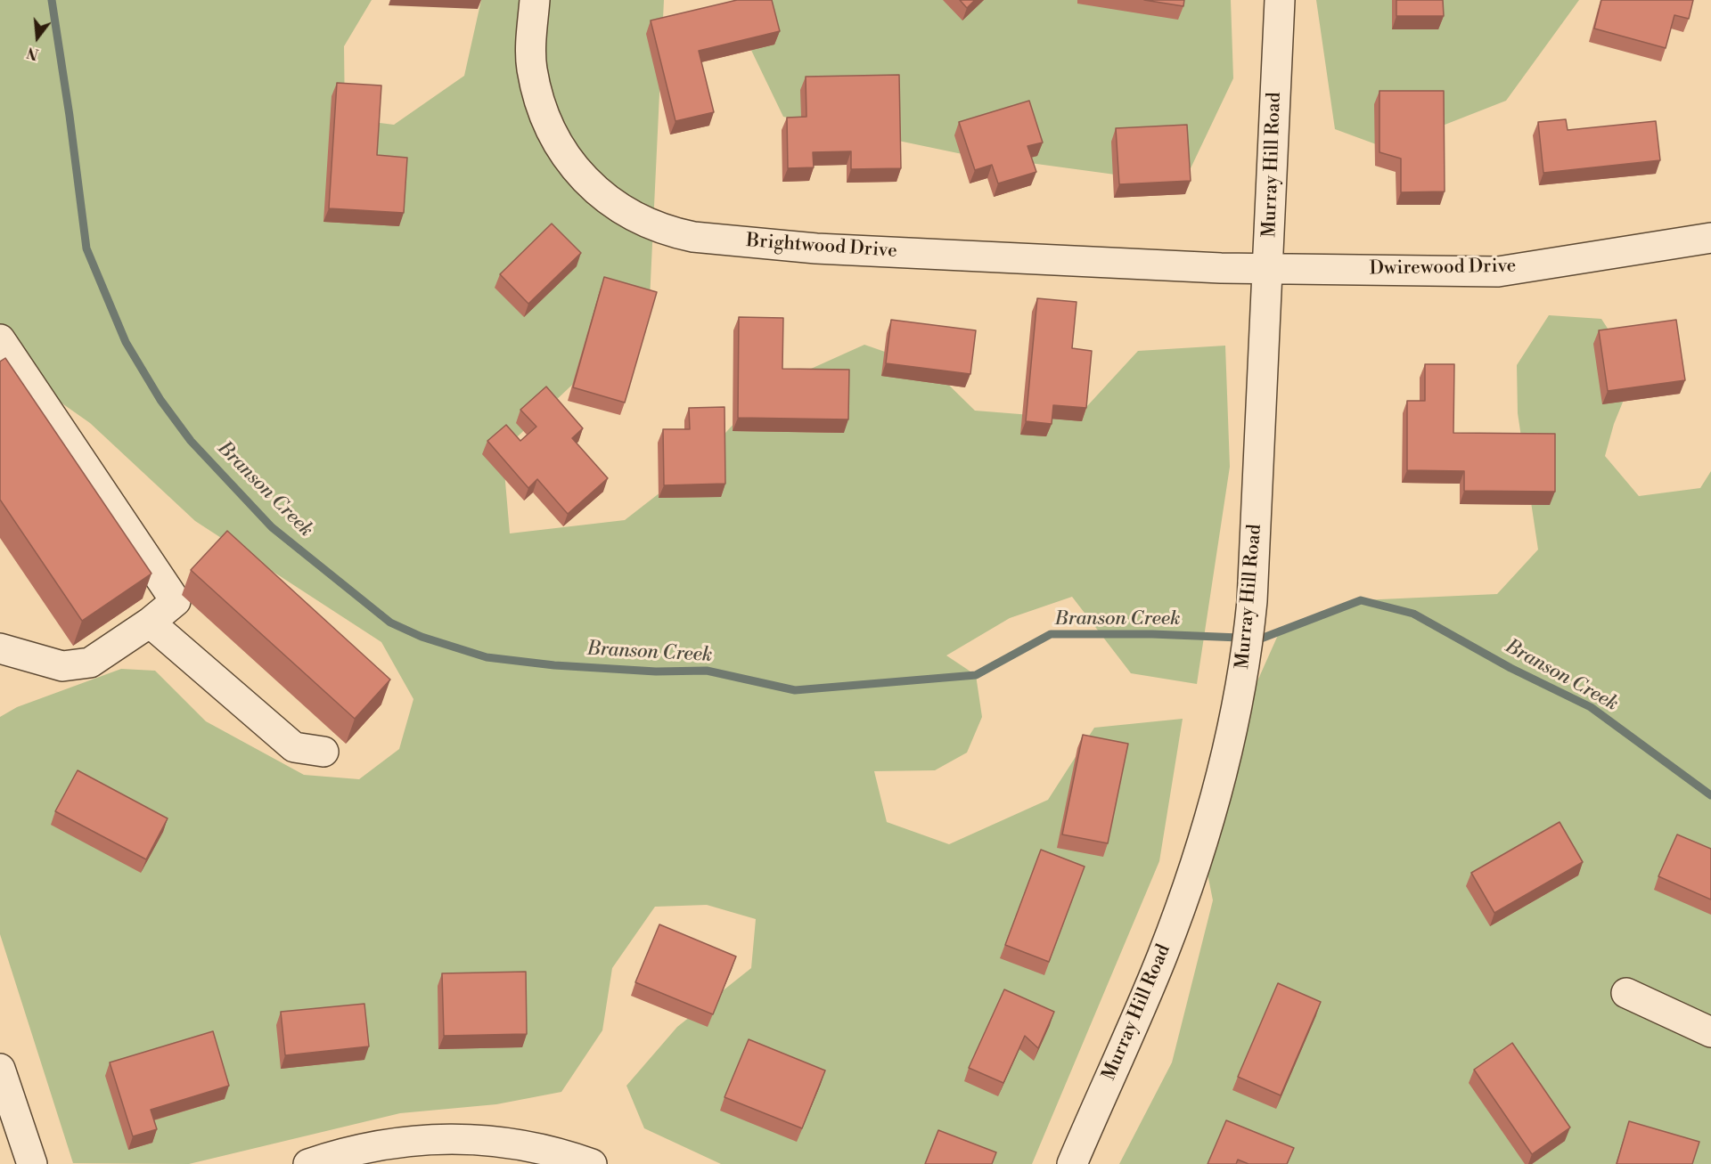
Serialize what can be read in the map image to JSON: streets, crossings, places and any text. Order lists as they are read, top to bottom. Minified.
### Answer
{"streets":{"street":["Murray Hill Road","Brightwood Drive","Dwirewood Drive"]},"crossings":[["Murray Hill Road","Brightwood Drive"],["Murray Hill Road","Dwirewood Drive"],["Brightwood Drive","Dwirewood Drive"]],"water":["Branson Creek"],"north":"bottom"}
